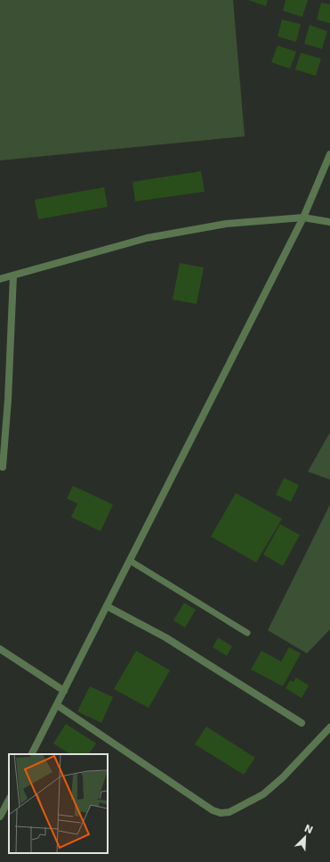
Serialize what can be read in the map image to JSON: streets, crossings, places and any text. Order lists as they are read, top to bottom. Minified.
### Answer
{"north":"top right"}
